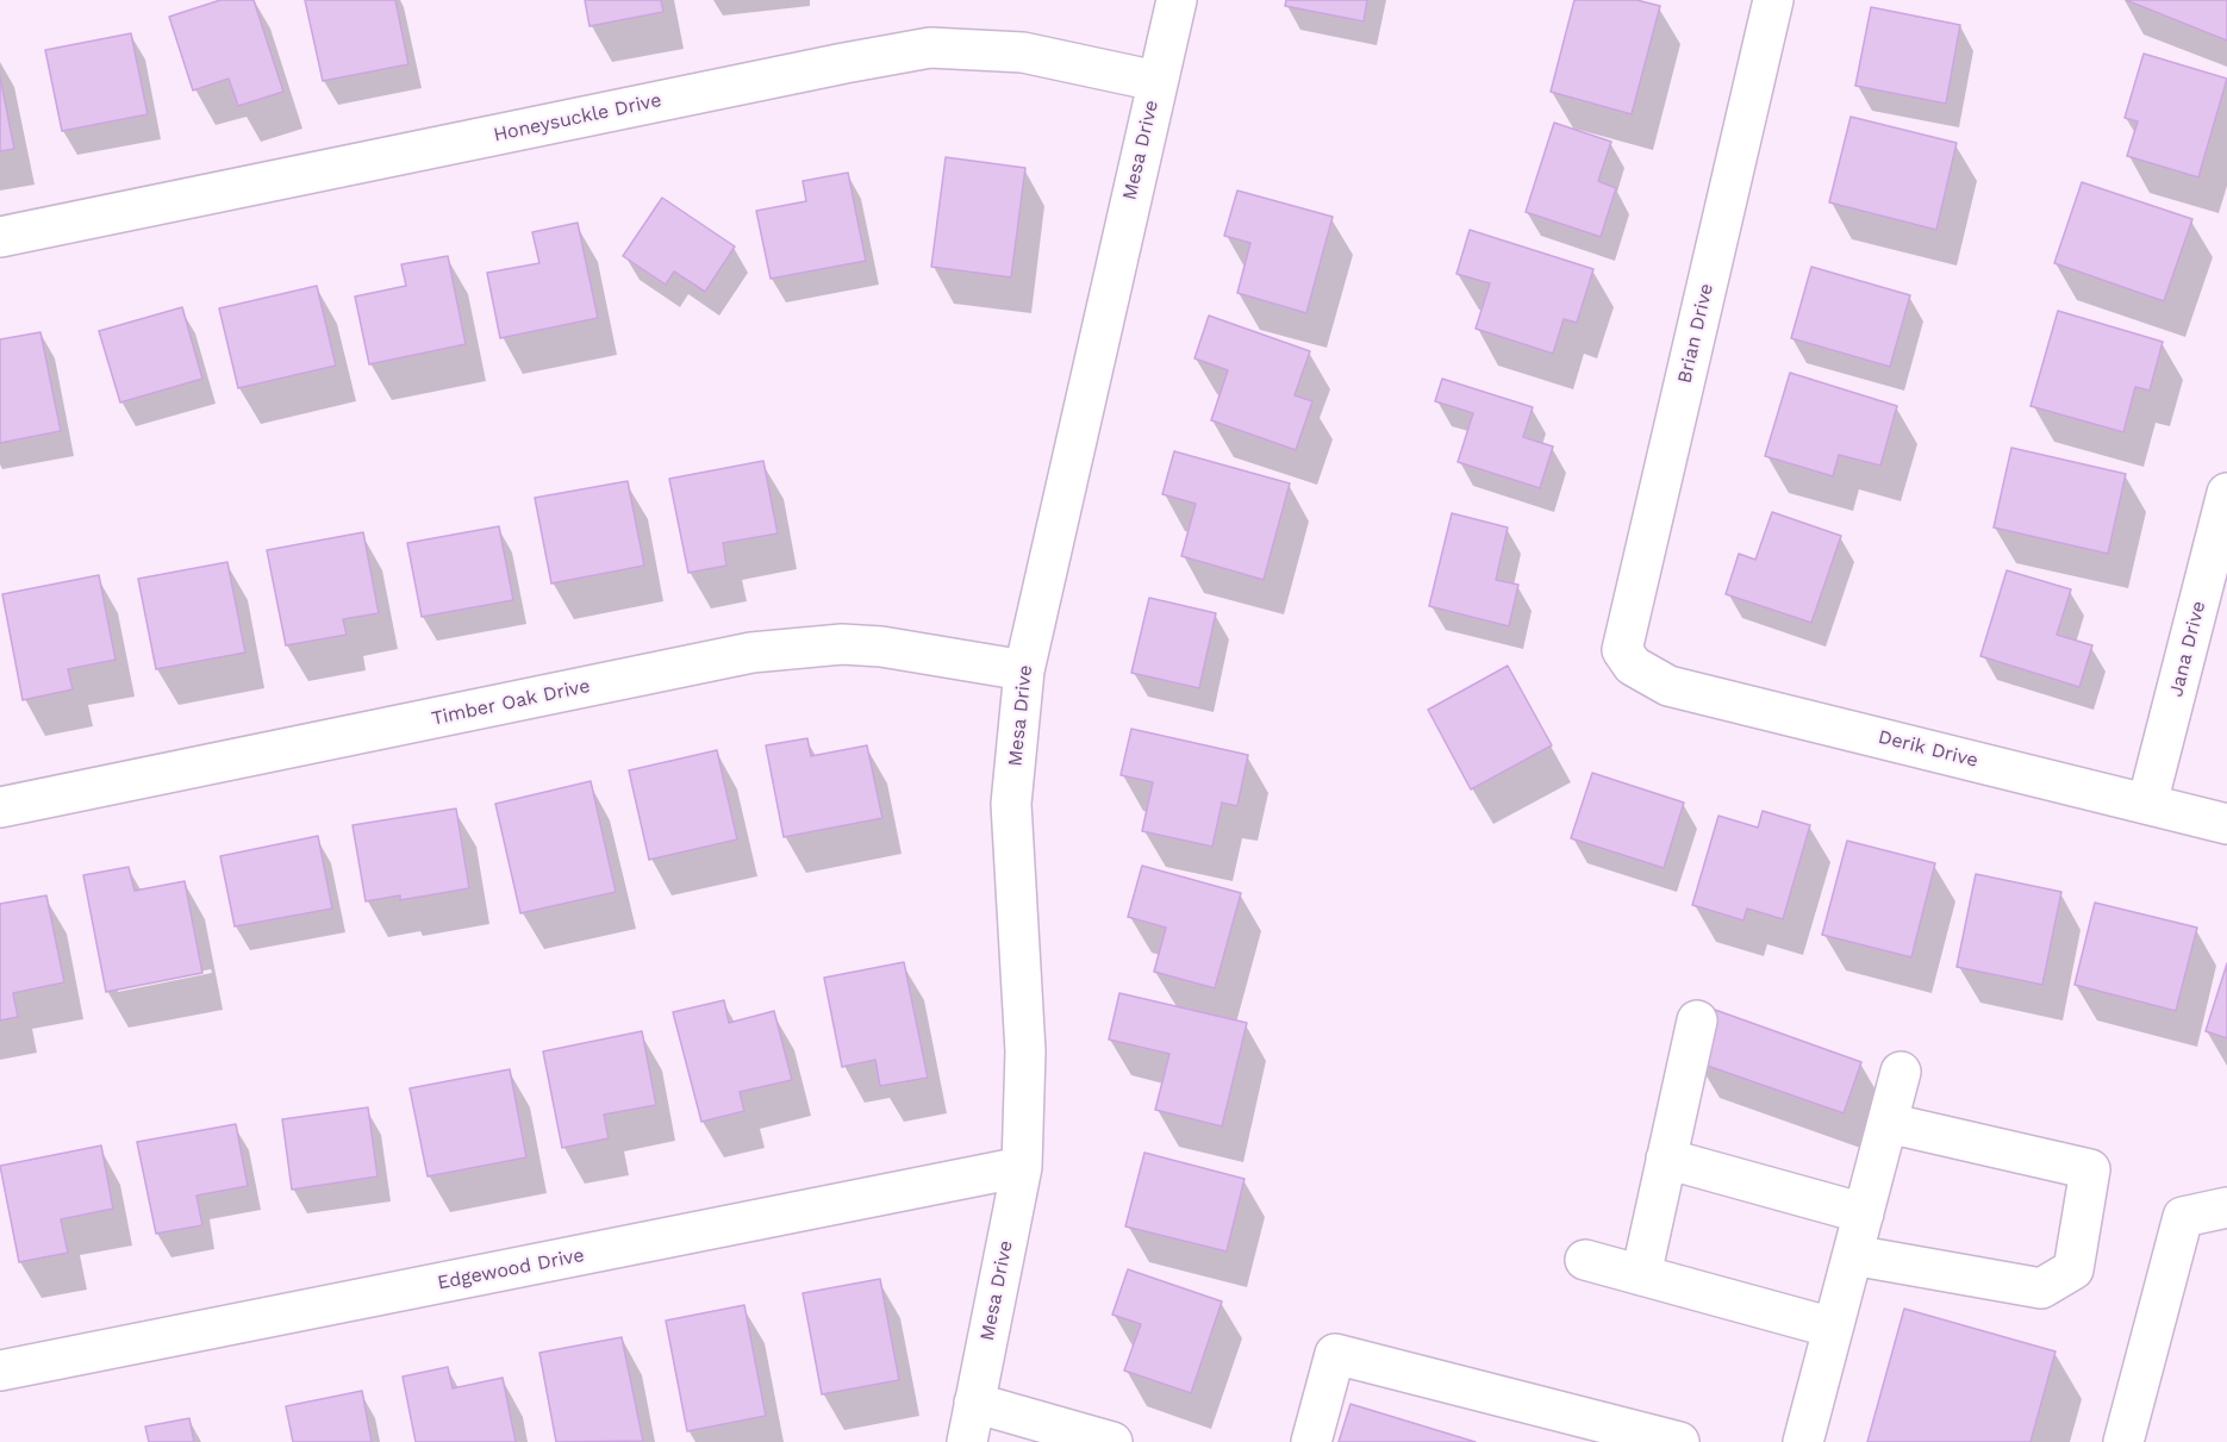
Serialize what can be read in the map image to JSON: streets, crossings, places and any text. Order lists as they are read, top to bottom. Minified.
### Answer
{"streets":{"street":["Honeysuckle Drive","Mesa Drive","Brian Drive","Jana Drive","Timber Oak Drive","Derik Drive","Edgewood Drive"]},"crossings":[["Honeysuckle Drive","Mesa Drive"],["Mesa Drive","Timber Oak Drive"],["Mesa Drive","Edgewood Drive"],["Brian Drive","Derik Drive"],["Jana Drive","Derik Drive"]]}
